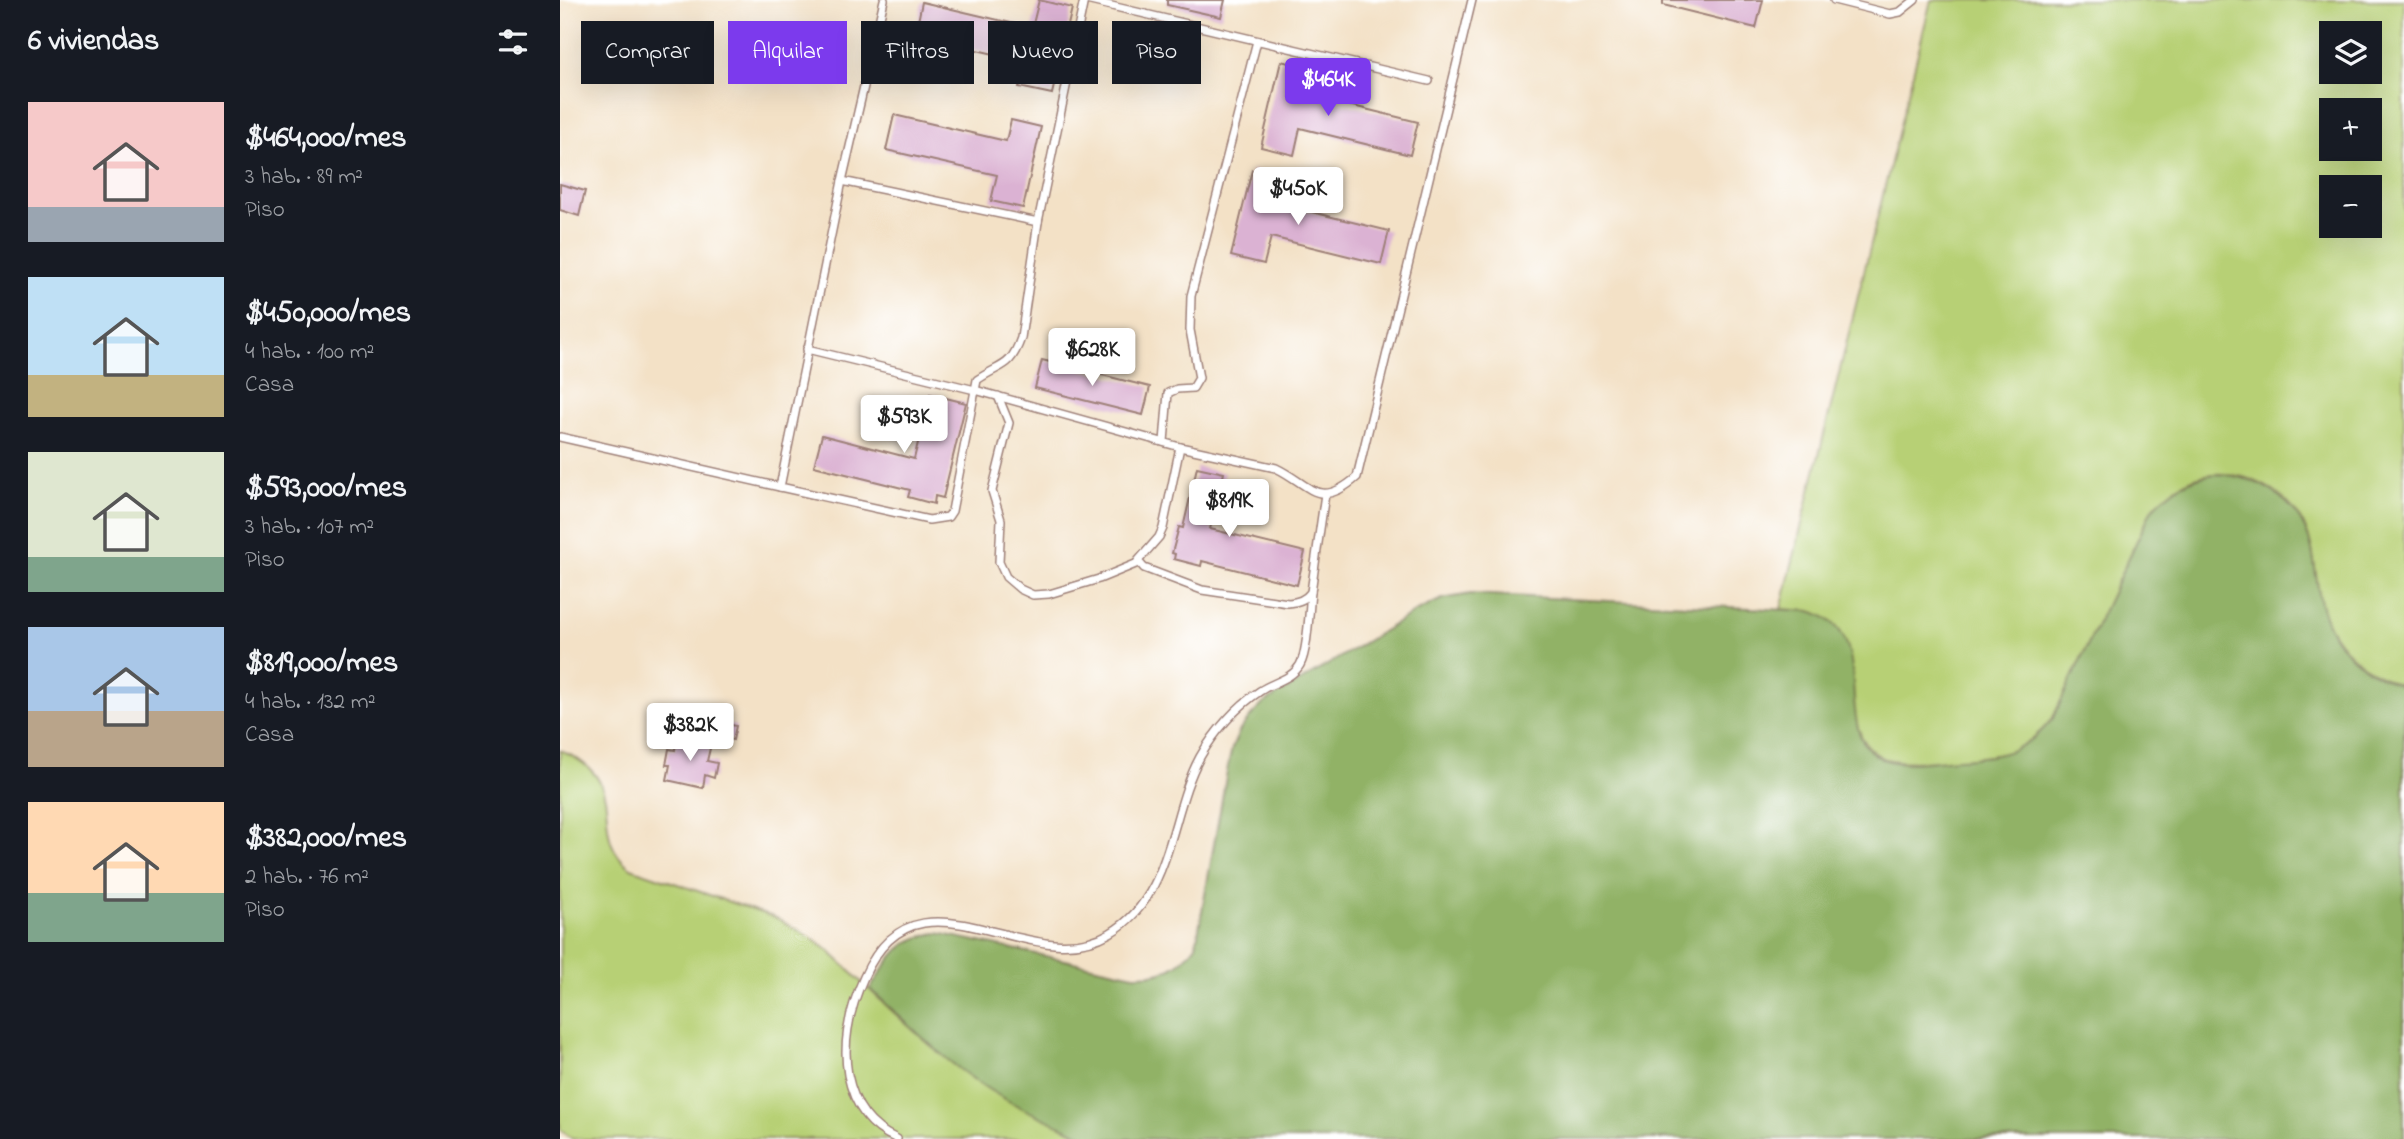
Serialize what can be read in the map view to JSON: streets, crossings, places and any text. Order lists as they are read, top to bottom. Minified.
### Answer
{"page":{"heading":"6 viviendas","map_buttons":["+","−"],"chip":["Comprar","Alquilar","Filtros","Nuevo","Piso"],"price":["$464K","$450K","$628K","$593K","$819K","$382K"],"list":[{"name":"$464,000/mes","note":"3 hab. · 89 m² · Piso"},{"name":"$450,000/mes","note":"4 hab. · 100 m² · Casa"},{"name":"$593,000/mes","note":"3 hab. · 107 m² · Piso"},{"name":"$819,000/mes","note":"4 hab. · 132 m² · Casa"},{"name":"$382,000/mes","note":"2 hab. · 76 m² · Piso"}]}}
